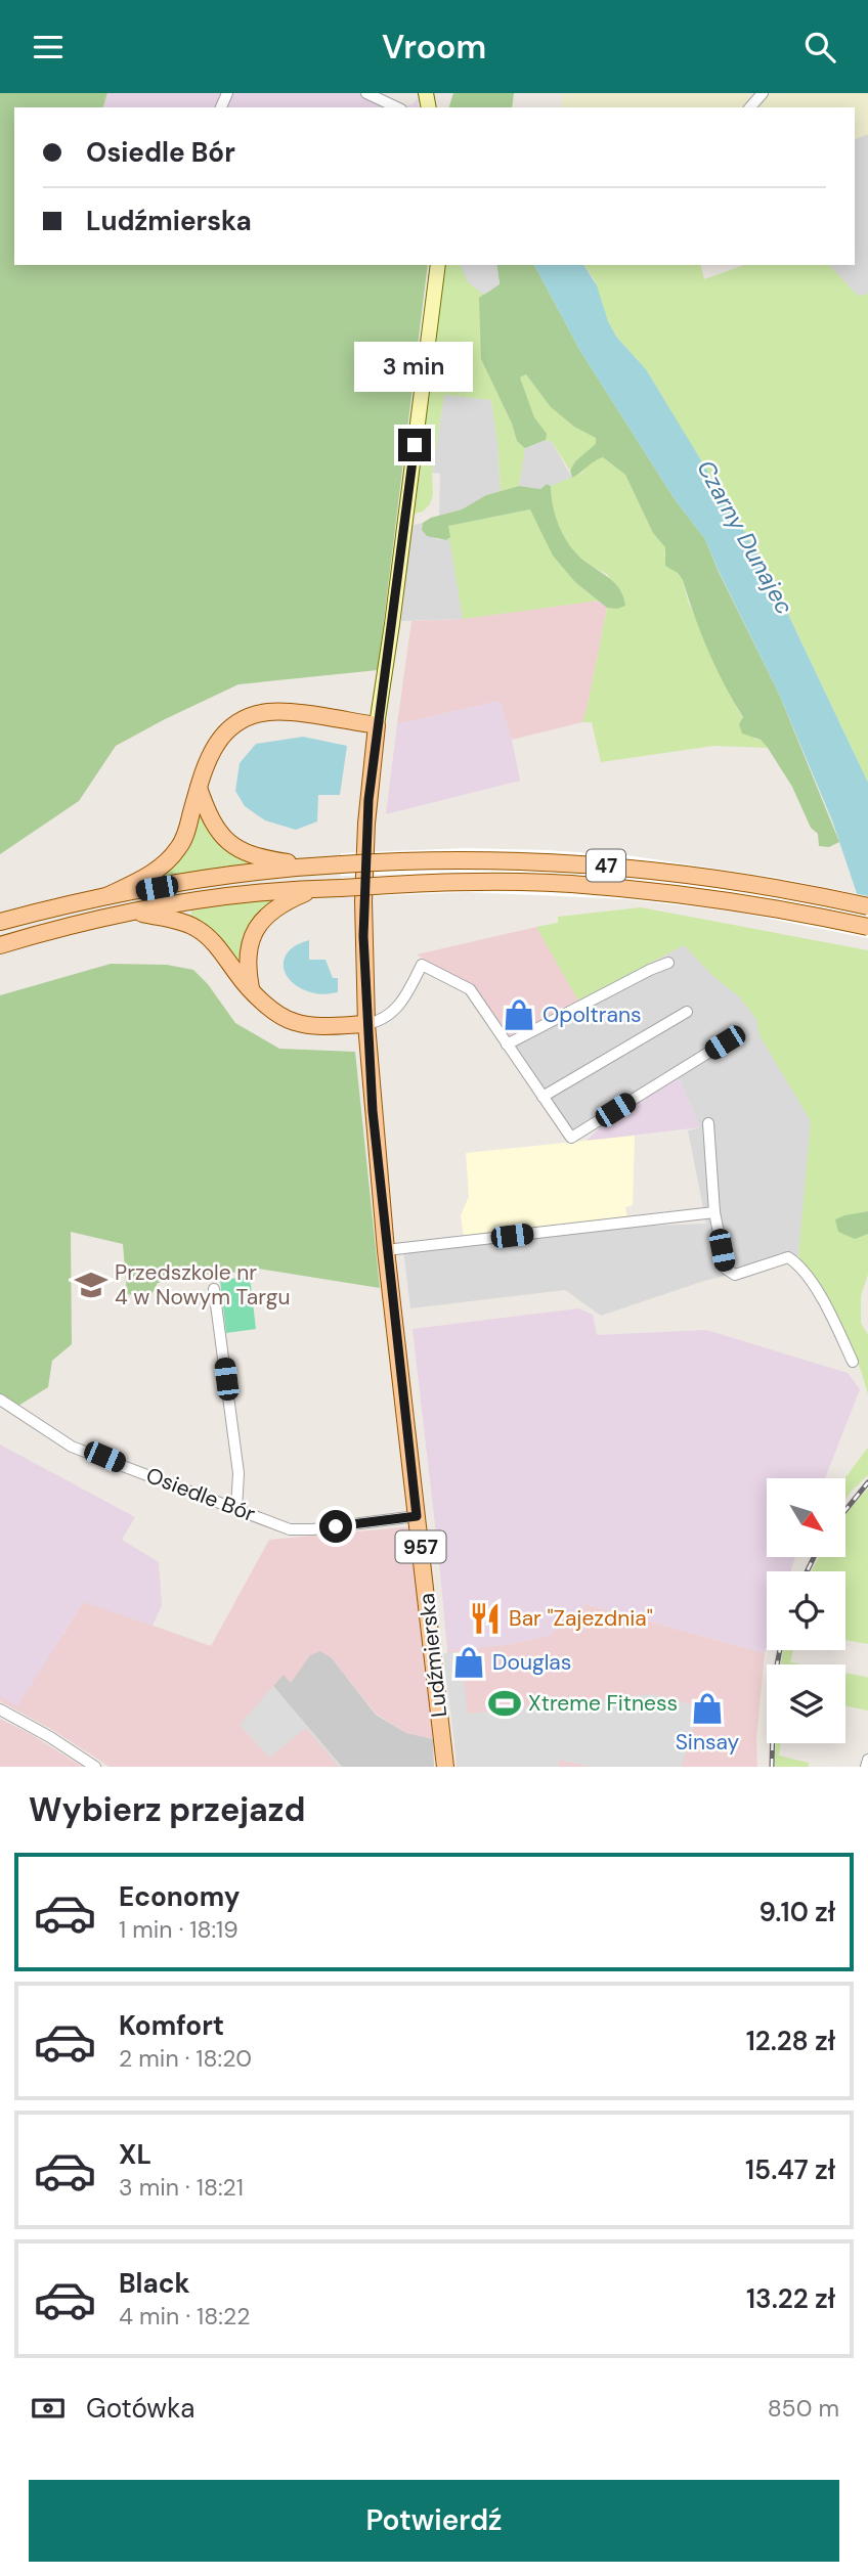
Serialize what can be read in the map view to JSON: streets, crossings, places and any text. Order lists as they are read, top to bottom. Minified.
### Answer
{"streets":{"main road":["47","957","Ludźmierska"],"street":["Osiedle Bór"]},"crossings":[["Osiedle Bór","Ludźmierska"]],"water":["Czarny Dunajec"],"places":{"shop":["Opoltrans","Douglas","Sinsay"],"school or university":["Przedszkole nr 4 w Nowym Targu"],"restaurant":["Bar \"Zajezdnia\""],"sports":["Xtreme Fitness"]},"north":"bottom right","page":{"header":"Vroom","banner":["Osiedle Bór","Ludźmierska"],"bubble":"3 min","heading":"Wybierz przejazd","list":[{"name":"Economy","note":"1 min · 18:19","value":"9.10 zł"},{"name":"Komfort","note":"2 min · 18:20","value":"12.28 zł"},{"name":"XL","note":"3 min · 18:21","value":"15.47 zł"},{"name":"Black","note":"4 min · 18:22","value":"13.22 zł"}],"pay":["Gotówka","850 m"],"buttons":"Potwierdź"}}
